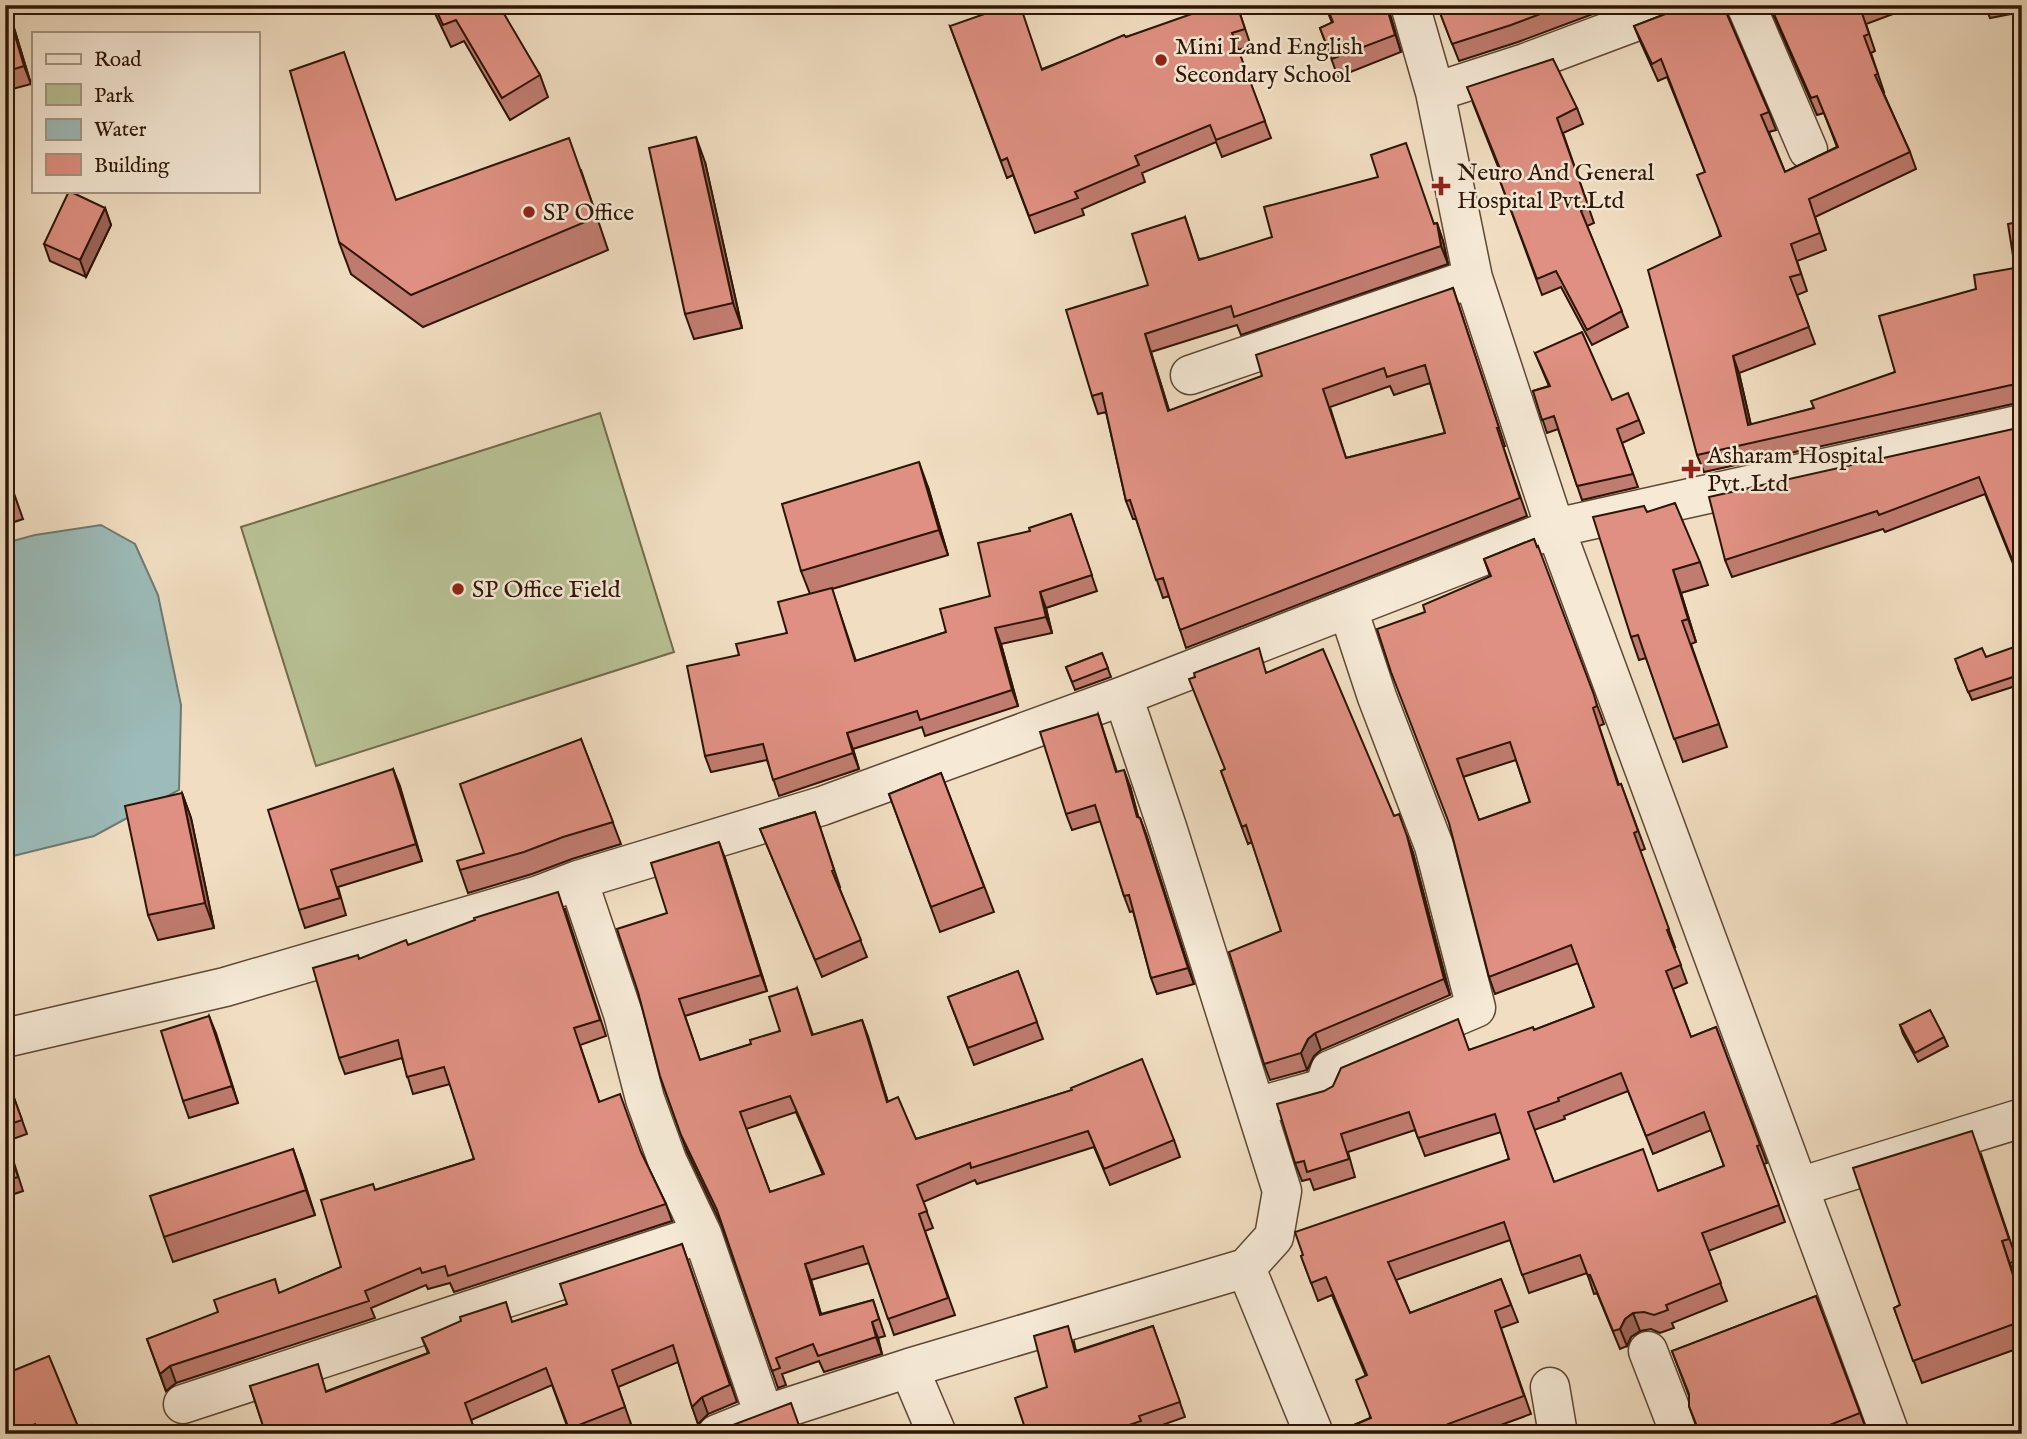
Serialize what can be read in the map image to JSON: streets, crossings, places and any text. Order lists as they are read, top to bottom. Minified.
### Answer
{"places":{"other":["Mini Land English Secondary School","SP Office","SP Office Field"],"health":["Neuro And General Hospital Pvt.Ltd","Asharam Hospital Pvt. Ltd"]},"legend":["Road","Park","Water","Building"]}
